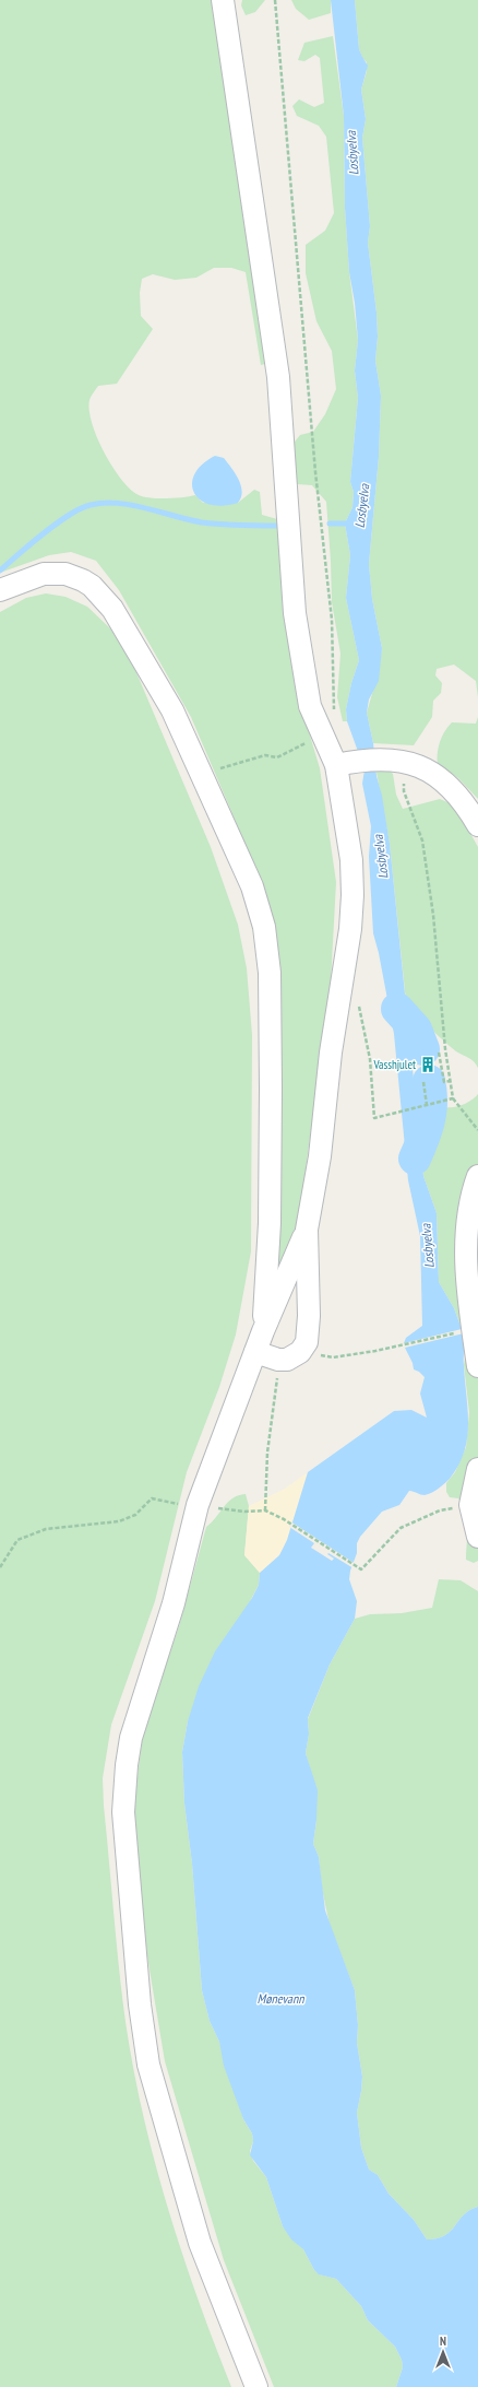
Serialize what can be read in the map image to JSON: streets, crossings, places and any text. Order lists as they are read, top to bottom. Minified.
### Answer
{"water":["Losbyelva","Mønevann"],"places":{"building":["Vasshjulet"]},"north":"top"}
